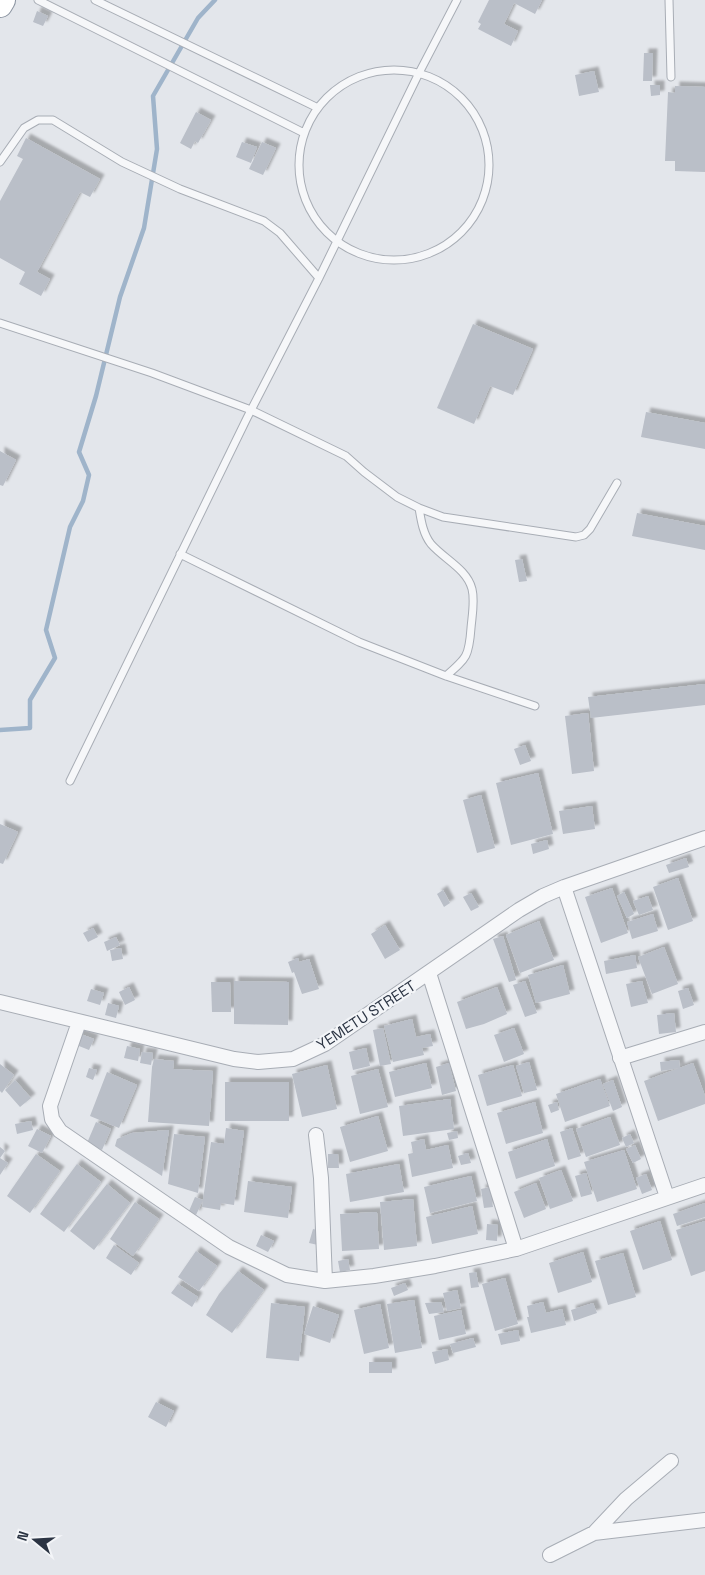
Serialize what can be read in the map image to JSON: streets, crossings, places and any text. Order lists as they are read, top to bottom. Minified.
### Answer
{"streets":{"street":["YEMETU STREET"]},"north":"left"}
